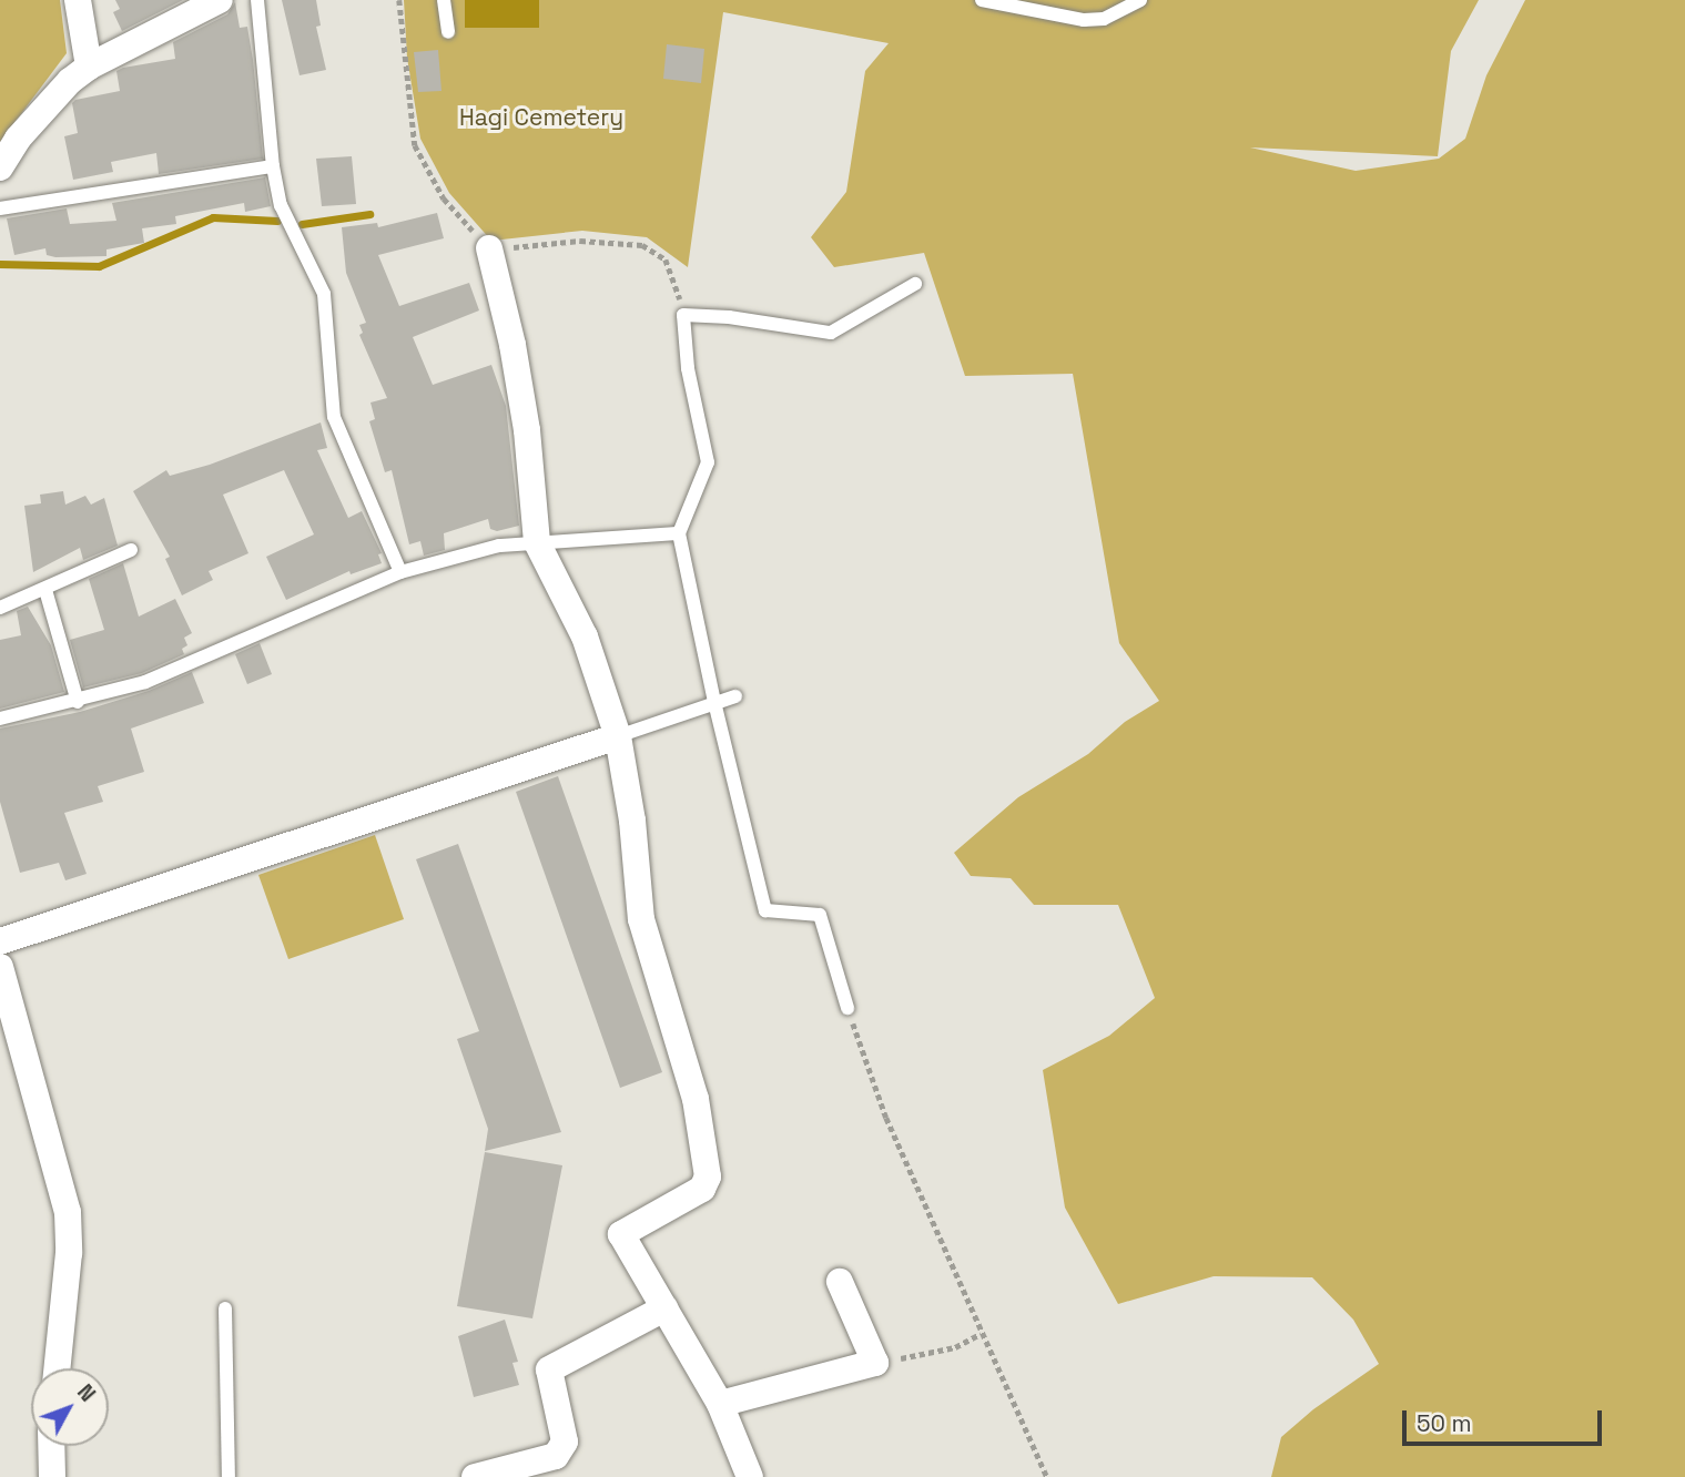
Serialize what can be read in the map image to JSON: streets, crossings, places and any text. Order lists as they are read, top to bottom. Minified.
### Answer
{"parks":["Hagi Cemetery"],"scale_bar":"50 m","north":"top right"}
